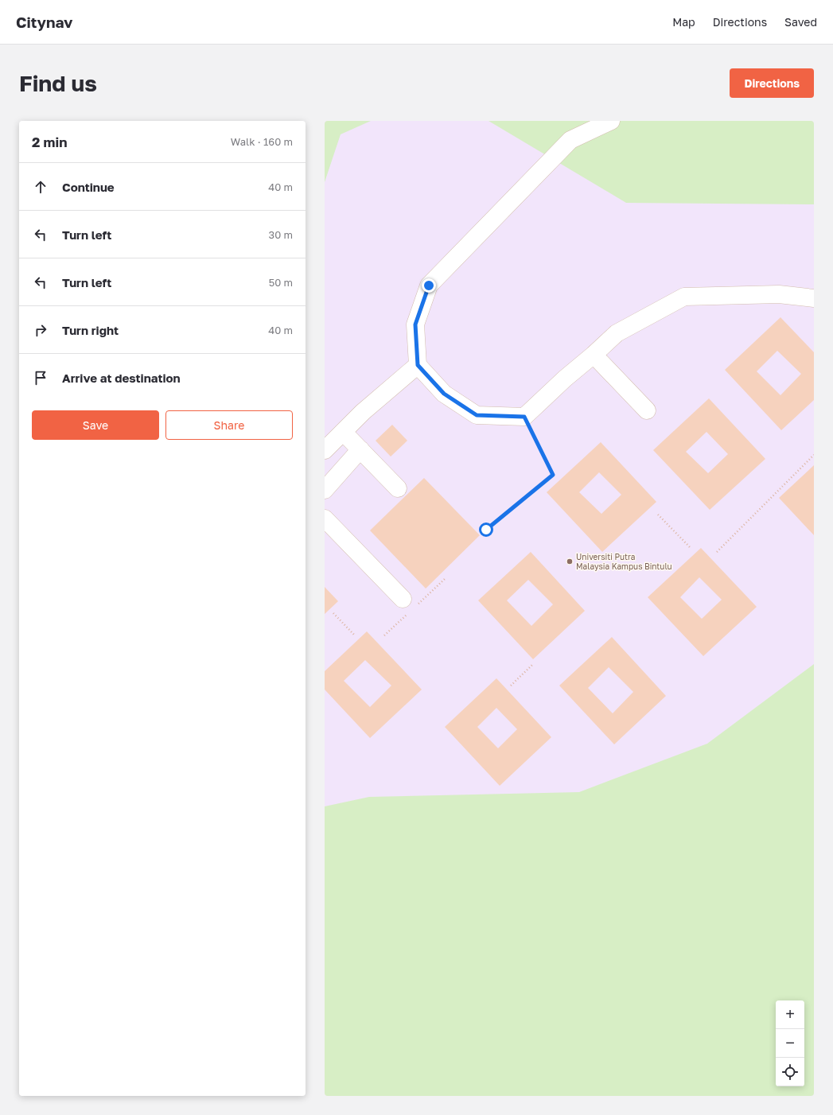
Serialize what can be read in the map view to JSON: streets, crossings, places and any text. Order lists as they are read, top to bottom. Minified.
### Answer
{"places":["Universiti Putra Malaysia Kampus Bintulu"],"page":{"header":"Citynav","nav":["Map","Directions","Saved"],"buttons":["Directions",["Save","Share"]],"title":"Find us","heading":["2 min","Walk · 160 m"],"list":[["Continue","40 m"],["Turn left","30 m"],["Turn left","50 m"],["Turn right","40 m"],"Arrive at destination"],"map_buttons":["+","−"]}}
